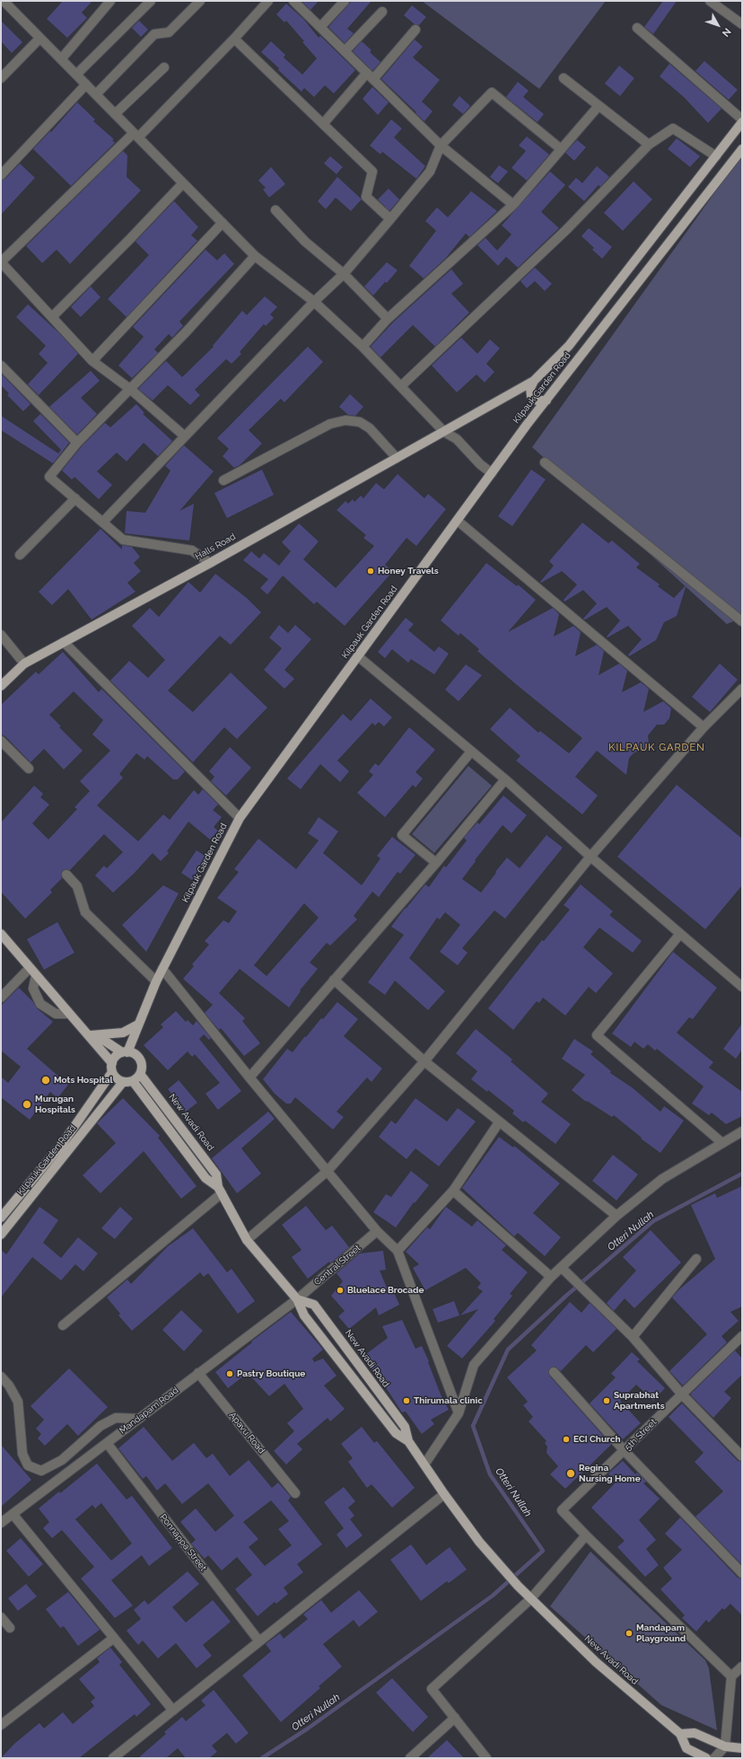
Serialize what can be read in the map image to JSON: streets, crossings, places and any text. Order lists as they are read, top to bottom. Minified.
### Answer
{"streets":{"main road":["Kilpauk Garden Road","Halls Road","New Avadi Road"],"street":["Central Street","Mandapam Road","Apavu Road","5th Street","Ponnappa Street"]},"crossings":[["Kilpauk Garden Road","Halls Road"],["Kilpauk Garden Road","New Avadi Road"],["New Avadi Road","Central Street"],["New Avadi Road","Mandapam Road"],["Central Street","Mandapam Road"],["Mandapam Road","Apavu Road"],["Mandapam Road","Ponnappa Street"]],"districts":["KILPAUK GARDEN"],"water":["Otteri Nullah"],"places":["Honey Travels","Mots Hospital","Murugan Hospitals","Bluelace Brocade","Pastry Boutique","Thirumala clinic","Suprabhat Apartments","ECI Church","Regina Nursing Home","Mandapam Playground"],"north":"bottom right"}
